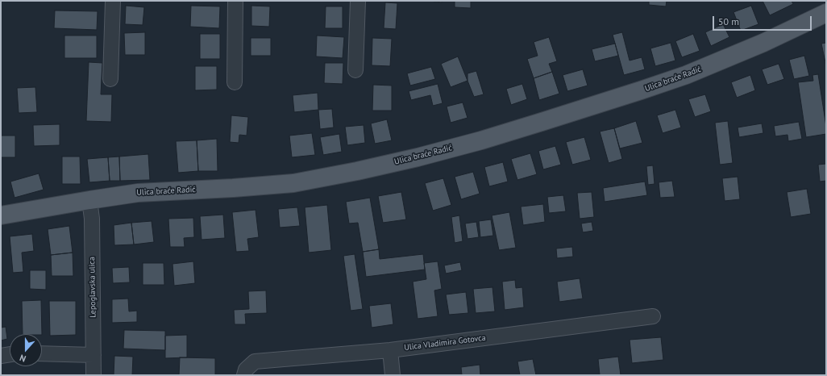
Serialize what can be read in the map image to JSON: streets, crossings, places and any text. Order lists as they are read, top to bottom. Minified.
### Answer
{"streets":{"main road":["Ulica braće Radić"],"street":["Lepoglavska ulica","Ulica Vladimira Gotovca"]},"crossings":[["Ulica braće Radić","Lepoglavska ulica"]],"scale_bar":"50 m","north":"bottom"}
